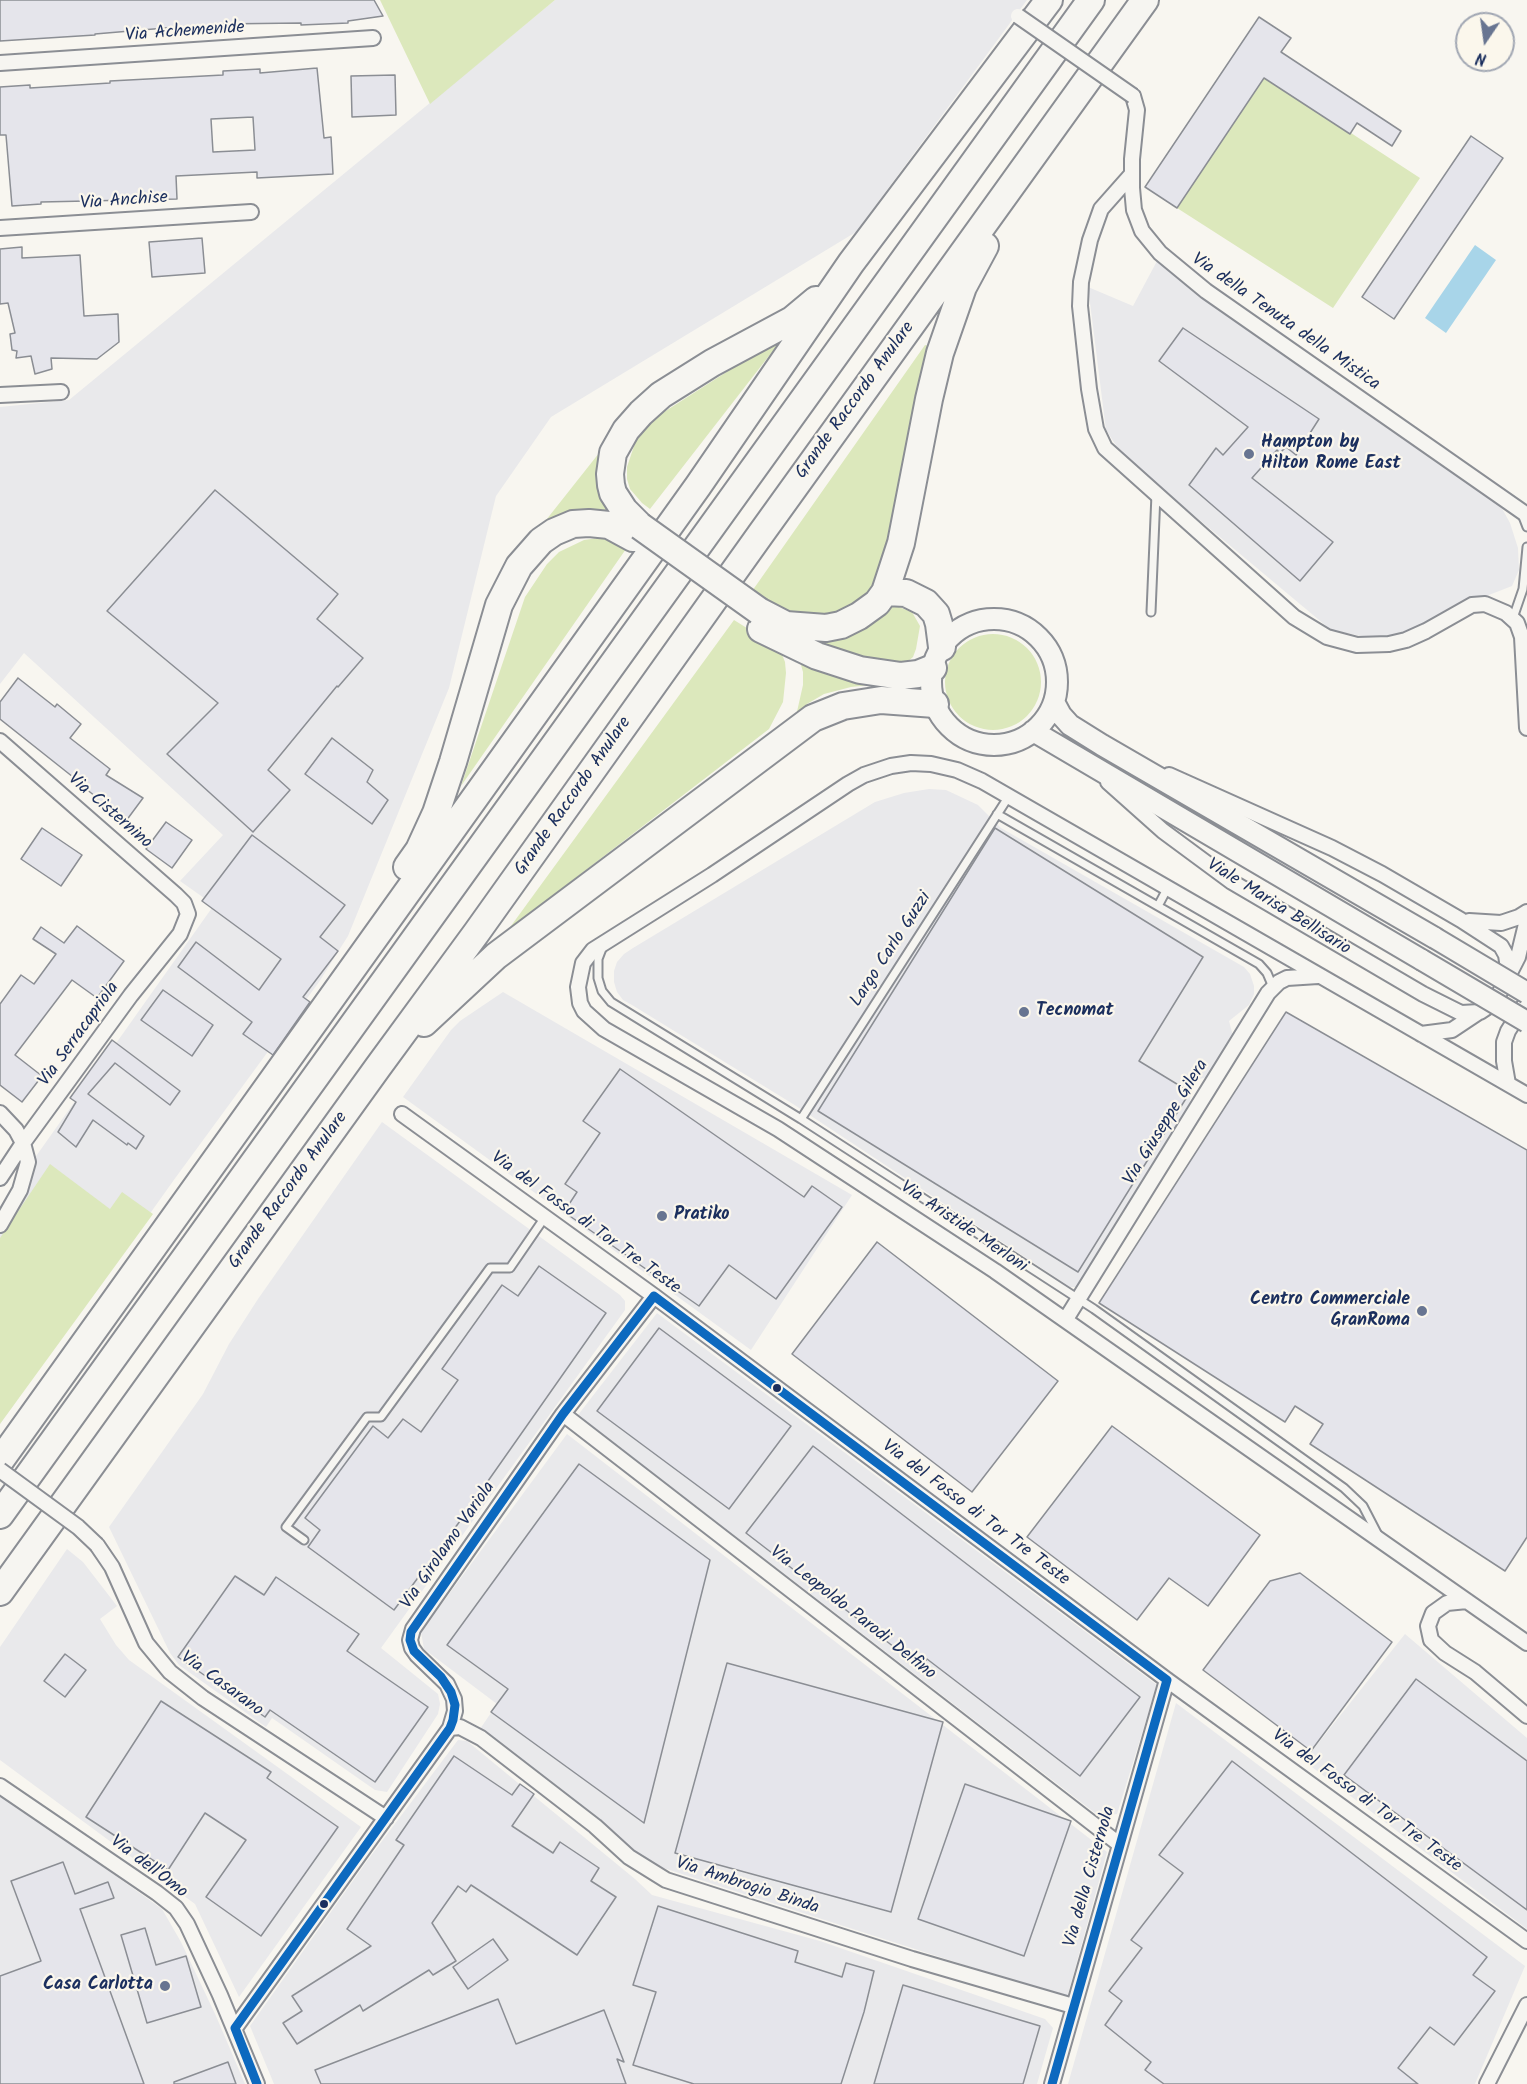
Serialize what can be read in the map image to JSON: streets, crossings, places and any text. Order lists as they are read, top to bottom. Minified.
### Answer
{"streets":{"highway":["Grande Raccordo Anulare"],"main road":["Viale Marisa Bellisario"],"street":["Via Achemenide","Via Anchise","Via della Tenuta della Mistica","Via Cisternino","Via Serracapriola","Via Giuseppe Gilera","Via del Fosso di Tor Tre Teste","Via Aristide Merloni","Via Girolamo Variola","Via Leopoldo Parodi Delfino","Via Casarano","Via dell'Omo","Via della Cisternola","Via Ambrogio Binda"],"lane":["Largo Carlo Guzzi"]},"crossings":[["Via Cisternino","Via Serracapriola"],["Largo Carlo Guzzi","Via Aristide Merloni"],["Via Giuseppe Gilera","Via Aristide Merloni"],["Via del Fosso di Tor Tre Teste","Via Girolamo Variola"],["Via del Fosso di Tor Tre Teste","Via della Cisternola"],["Via Girolamo Variola","Via Leopoldo Parodi Delfino"],["Via Girolamo Variola","Via Ambrogio Binda"],["Via Leopoldo Parodi Delfino","Via della Cisternola"],["Via della Cisternola","Via Ambrogio Binda"]],"places":["Hampton by Hilton Rome East","Tecnomat","Pratiko","Centro Commerciale GranRoma","Casa Carlotta"],"north":"bottom"}
